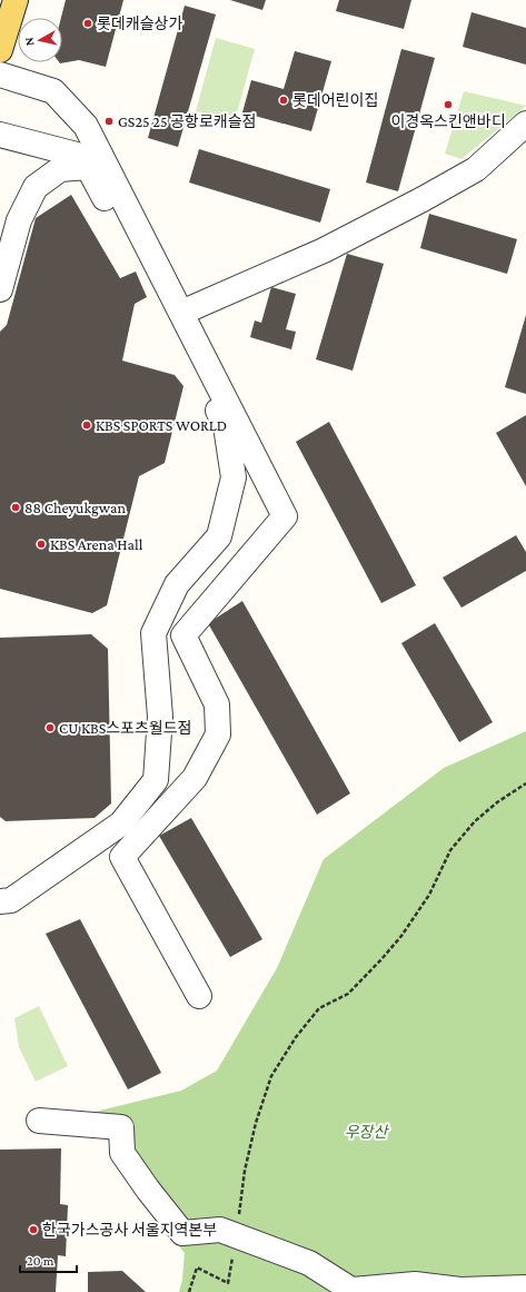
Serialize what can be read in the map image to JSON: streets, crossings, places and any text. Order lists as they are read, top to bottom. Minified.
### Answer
{"parks":["우장산"],"places":["롯데캐슬상가","롯데어린이집","이경옥스킨앤바디","GS25 25 공항로캐슬점","KBS SPORTS WORLD","88 Cheyukgwan","KBS Arena Hall","CU KBS스포츠월드점","한국가스공사 서울지역본부"],"scale_bar":"20 m","north":"left"}
